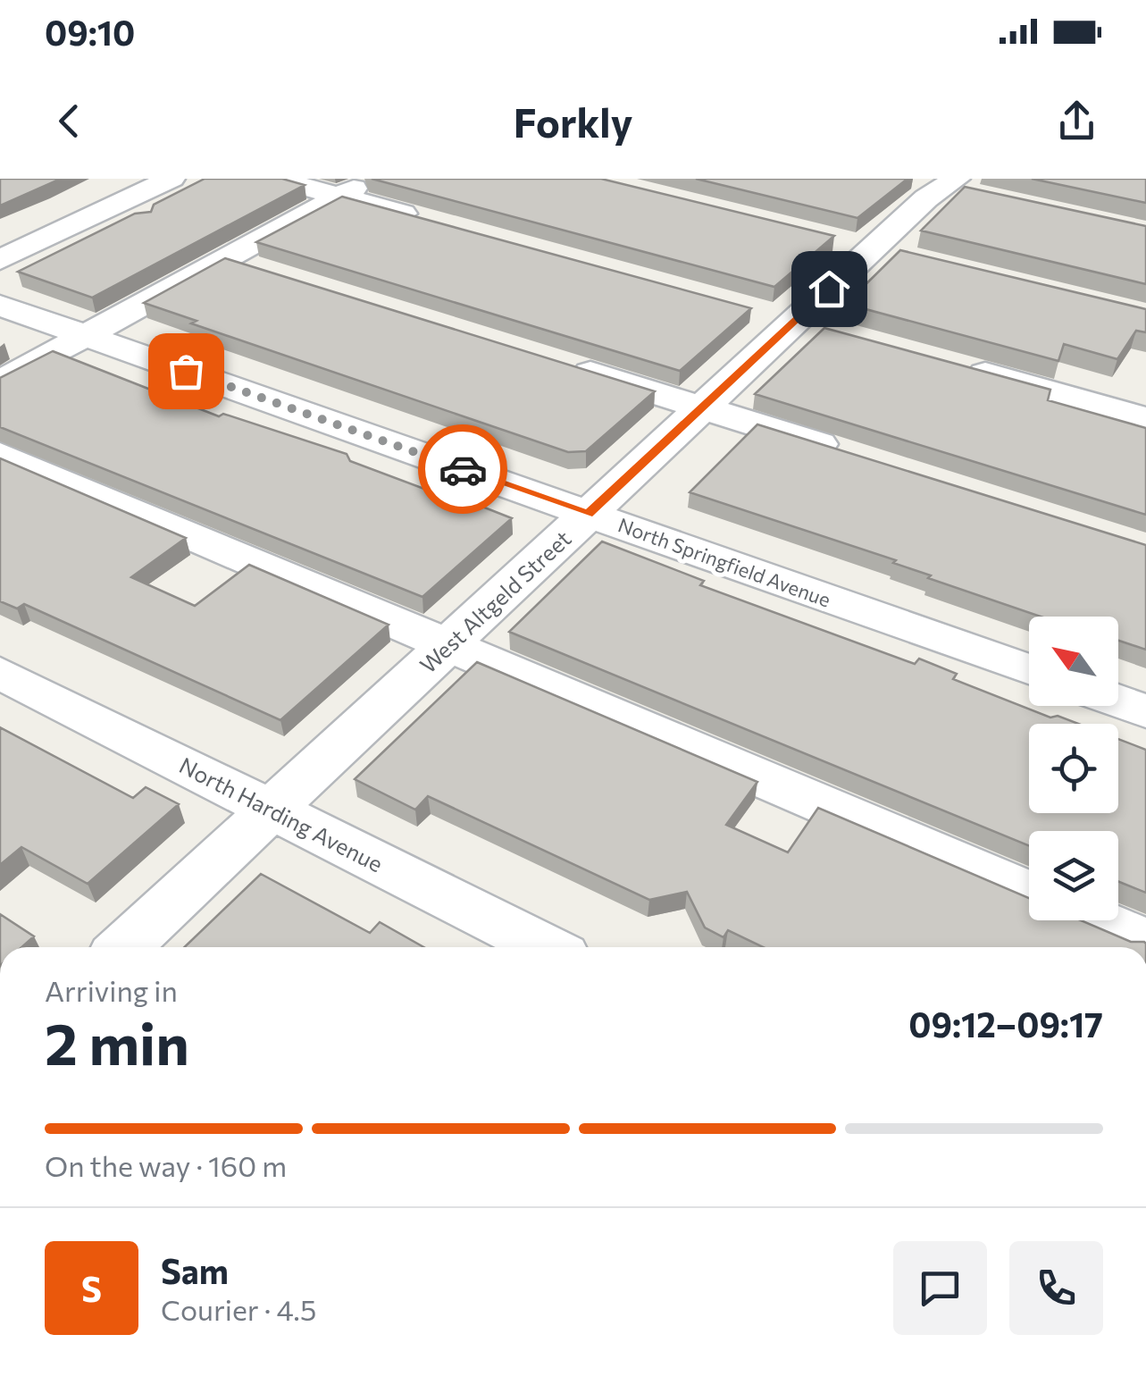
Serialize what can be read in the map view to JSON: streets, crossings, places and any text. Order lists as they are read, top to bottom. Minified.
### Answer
{"streets":{"street":["North Springfield Avenue","West Altgeld Street","North Harding Avenue"]},"crossings":[["North Springfield Avenue","West Altgeld Street"],["West Altgeld Street","North Harding Avenue"]],"north":"top left","page":{"status":"09:10","header":"Forkly","heading":["2 min","Arriving in","09:12–09:17"],"panel":["Sam","Courier · 4.5"],"bar":"On the way · 160 m","round":"S"}}
